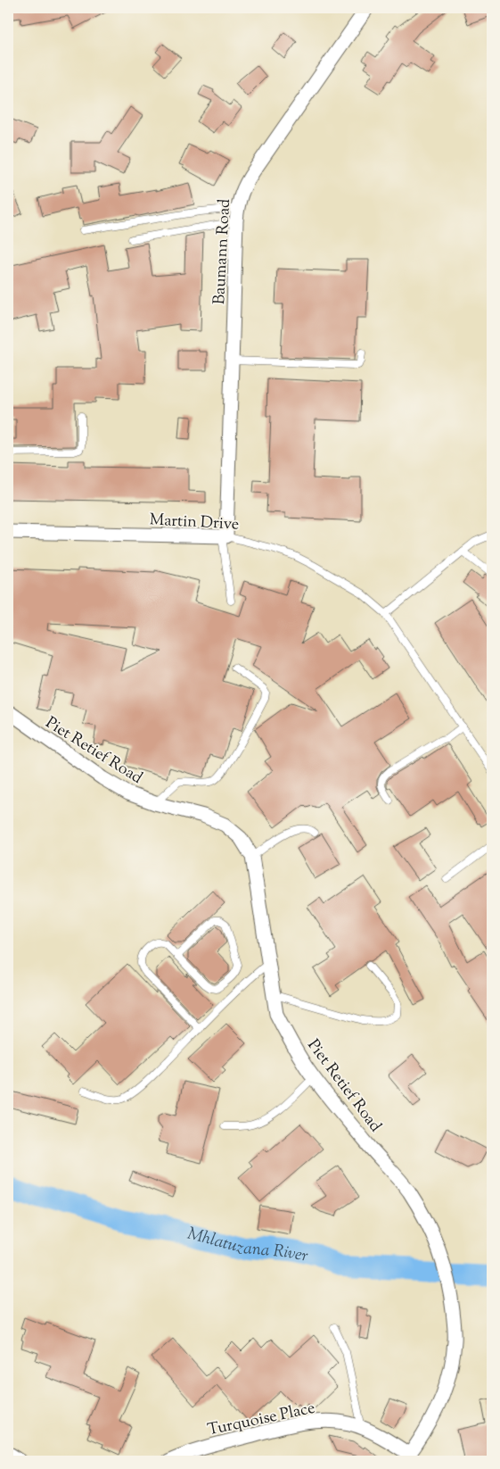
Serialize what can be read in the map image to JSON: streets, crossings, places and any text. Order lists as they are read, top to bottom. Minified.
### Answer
{"streets":{"street":["Baumann Road","Martin Drive","Piet Retief Road","Turquoise Place"]},"crossings":[["Baumann Road","Martin Drive"],["Piet Retief Road","Turquoise Place"]],"water":["Mhlatuzana River"]}
